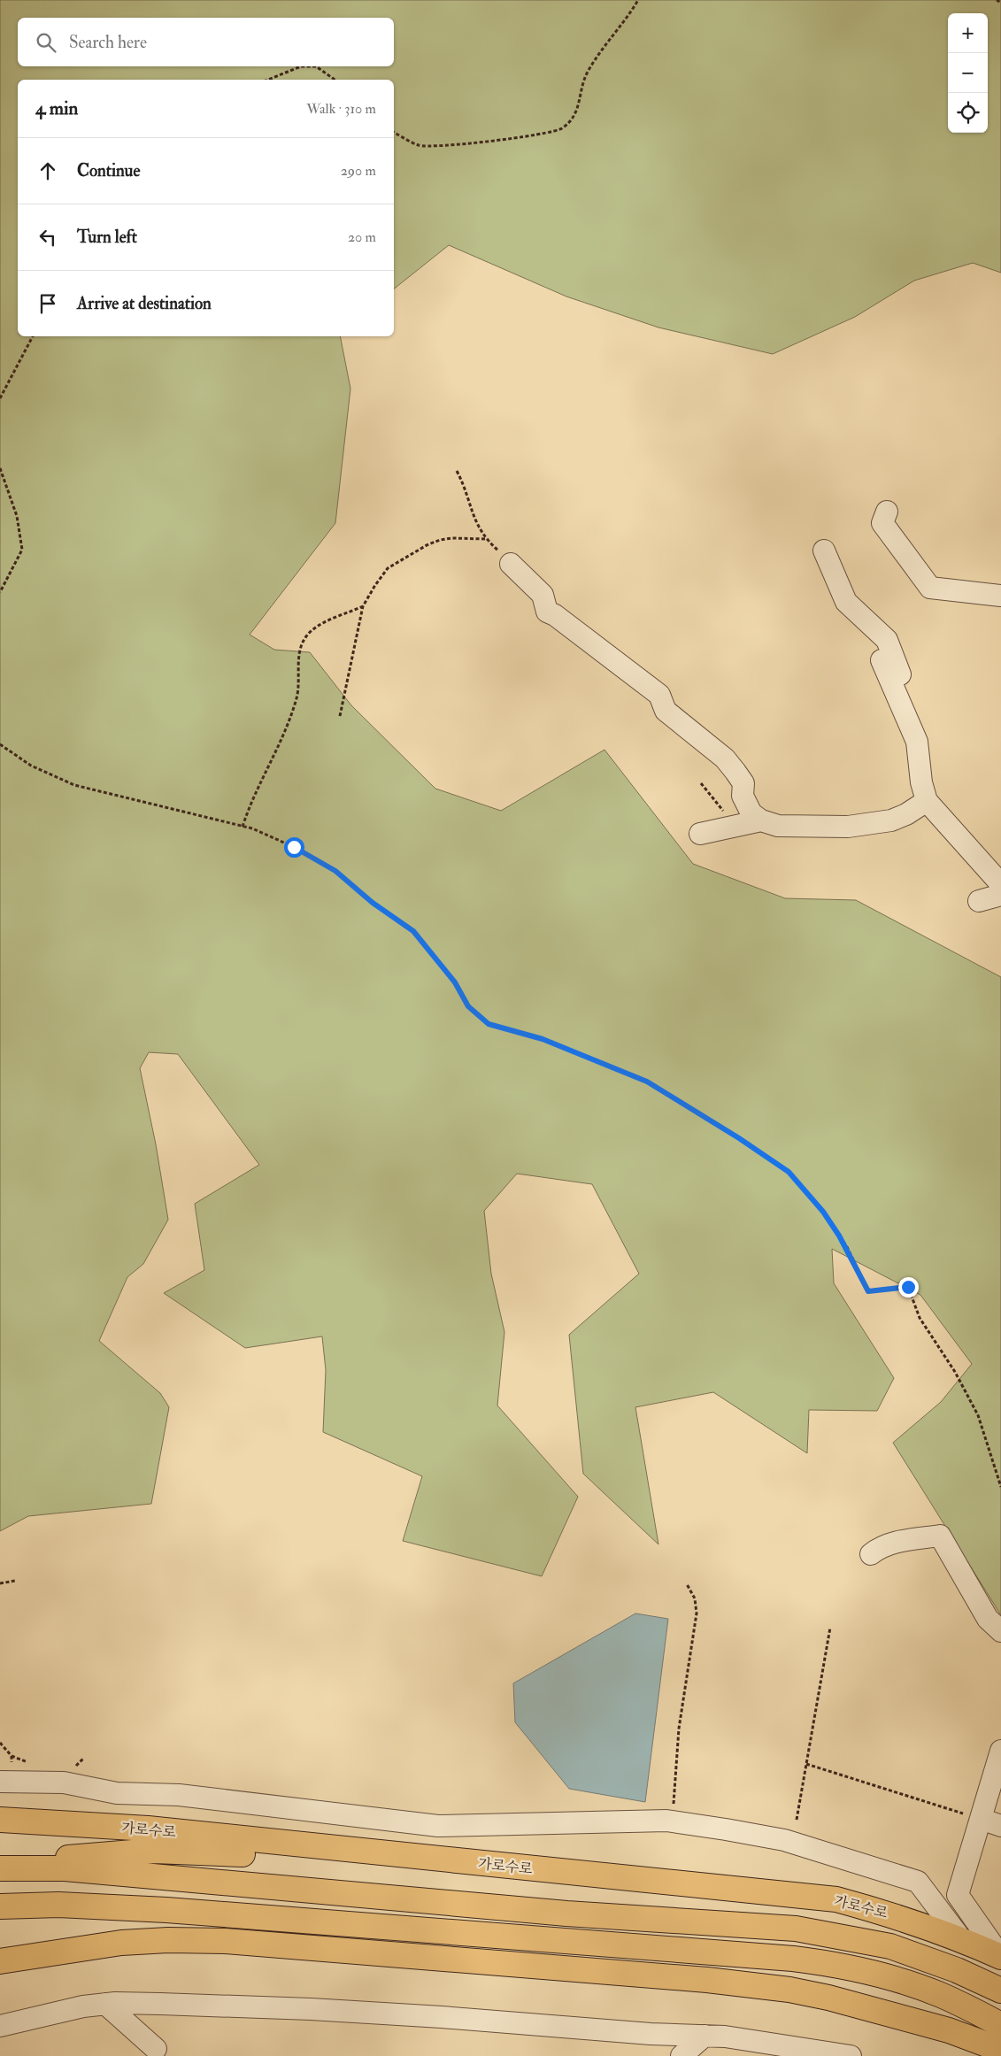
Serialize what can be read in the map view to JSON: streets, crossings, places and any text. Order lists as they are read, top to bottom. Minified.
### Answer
{"streets":{"main road":["가로수로"]},"page":{"map_buttons":["+","−"],"search":"Search here","heading":["4 min","Walk · 310 m"],"list":[["Continue","290 m"],["Turn left","20 m"],"Arrive at destination"]}}
